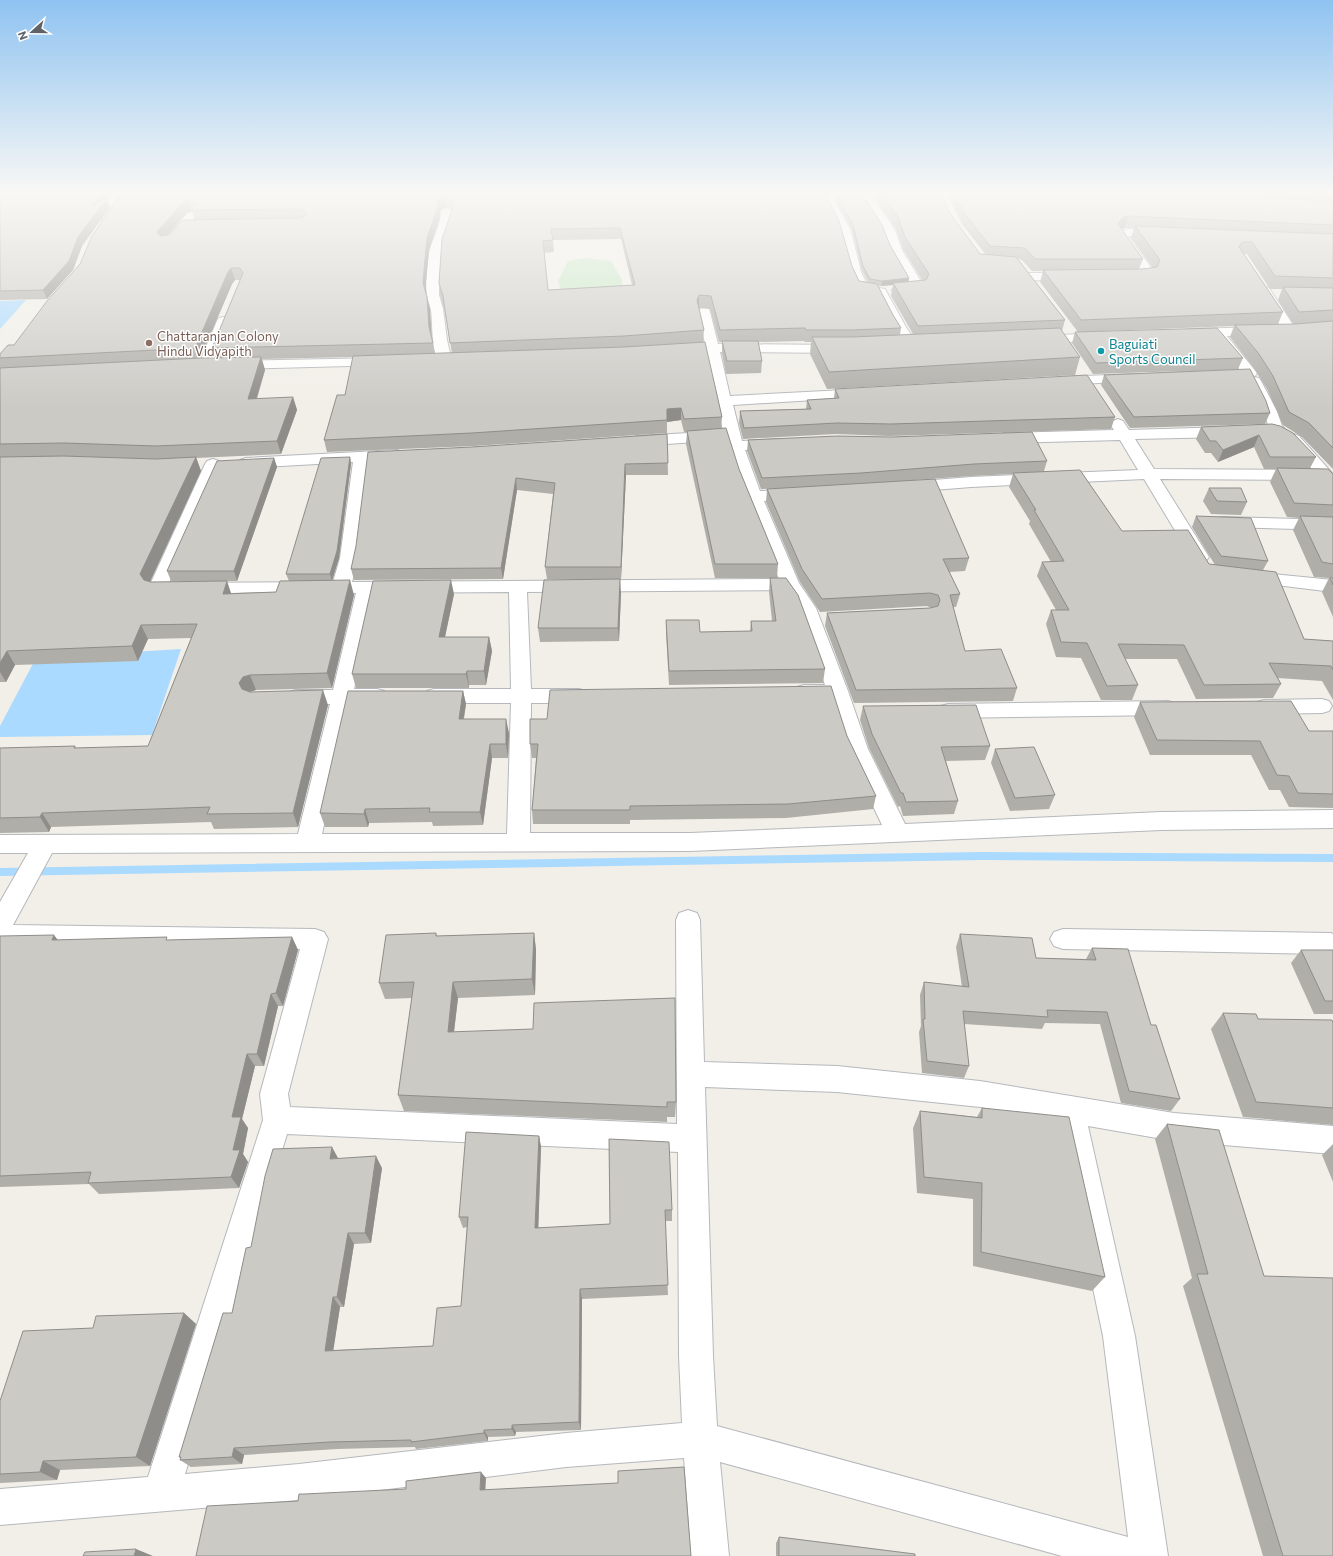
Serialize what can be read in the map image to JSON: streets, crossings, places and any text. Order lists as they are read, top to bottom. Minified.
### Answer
{"places":["Chattaranjan Colony Hindu Vidyapith","Baguiati Sports Council"],"north":"left"}
